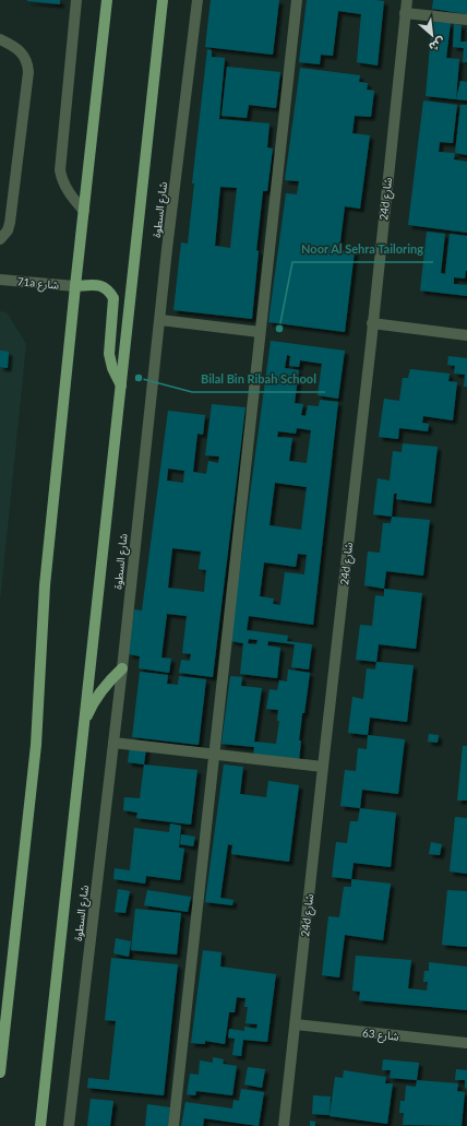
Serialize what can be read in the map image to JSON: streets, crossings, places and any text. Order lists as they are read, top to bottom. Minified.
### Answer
{"streets":{"main road":["شارع السطوة"],"street":["24d شارع","71a شارع","شارع 63"]},"crossings":[["24d شارع","شارع 63"]],"places":["Noor Al Sehra Tailoring","Bilal Bin Ribah School"],"north":"bottom right"}
